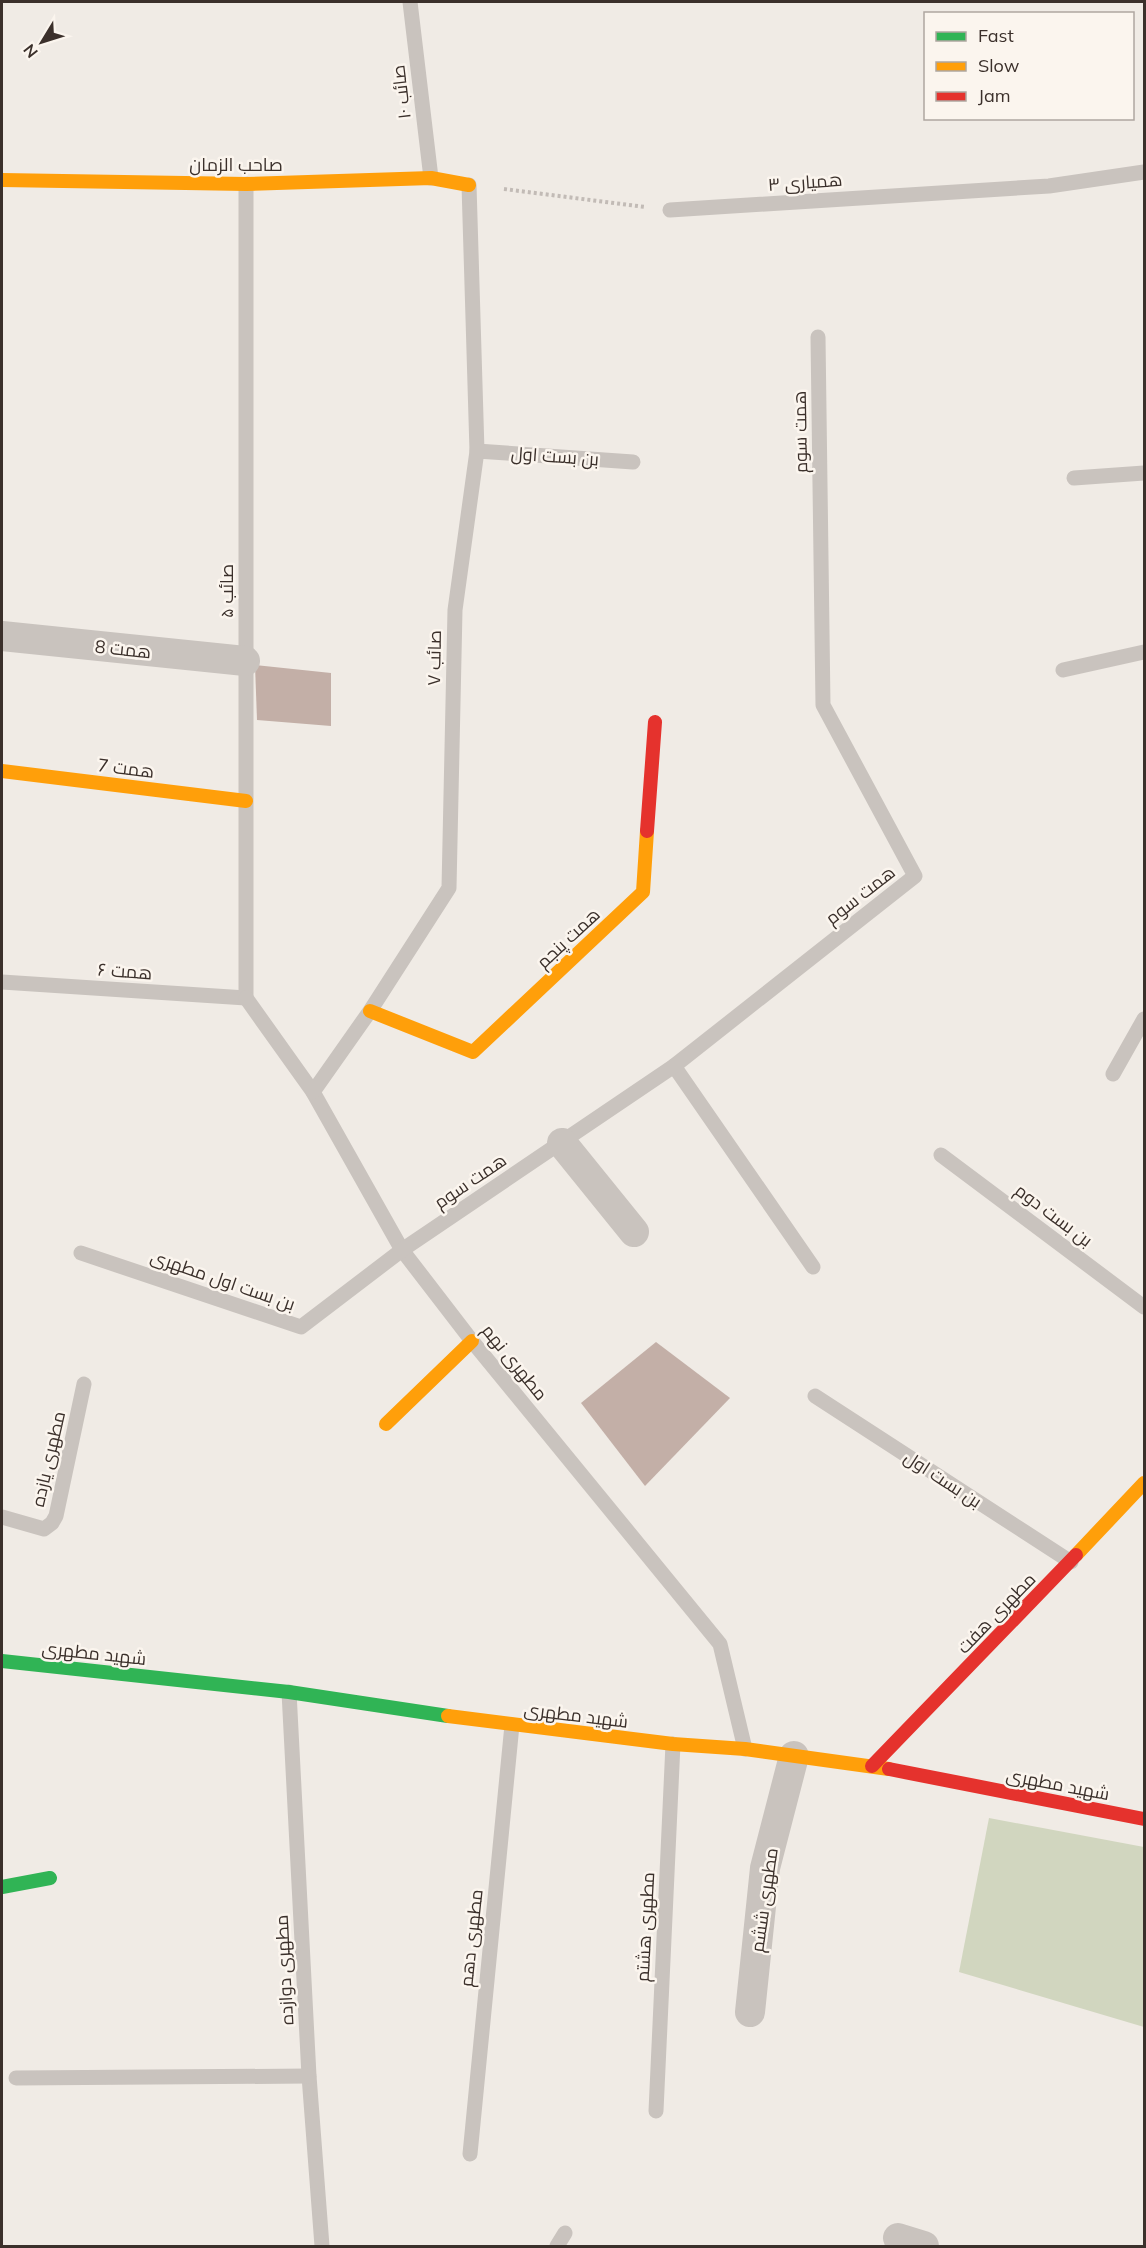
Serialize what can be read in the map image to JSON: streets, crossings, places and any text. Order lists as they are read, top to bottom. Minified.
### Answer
{"streets":{"street":["صاحب الزمان","همت 8","همت 7","همت پنجم","مطهری هفت","شهید مطهری","مطهری ششم"],"lane":["صائب ۱۰","همیاری ۳","همت سوم","بن بست اول","صائب ۵","صائب ۷","همت ۶","بن بست دوم","بن بست اول مطهری","مطهری نهم","مطهری یازده","مطهری هشتم","مطهری دهم","مطهری دوازده"]},"crossings":[["صائب ۱۰","صاحب الزمان"],["صاحب الزمان","صائب ۵"],["صاحب الزمان","صائب ۷"],["همت سوم","بن بست اول مطهری"],["همت سوم","مطهری نهم"],["بن بست اول","صائب ۷"],["بن بست اول","مطهری هفت"],["صائب ۵","همت 8"],["صائب ۵","همت 7"],["صائب ۵","همت ۶"],["صائب ۵","مطهری نهم"],["صائب ۷","همت پنجم"],["صائب ۷","مطهری نهم"],["همت ۶","مطهری نهم"],["بن بست اول مطهری","مطهری نهم"],["مطهری نهم","شهید مطهری"],["مطهری هفت","شهید مطهری"],["شهید مطهری","مطهری ششم"],["شهید مطهری","مطهری هشتم"],["شهید مطهری","مطهری دهم"],["شهید مطهری","مطهری دوازده"]],"legend":["Fast","Slow","Jam"],"north":"bottom left"}
